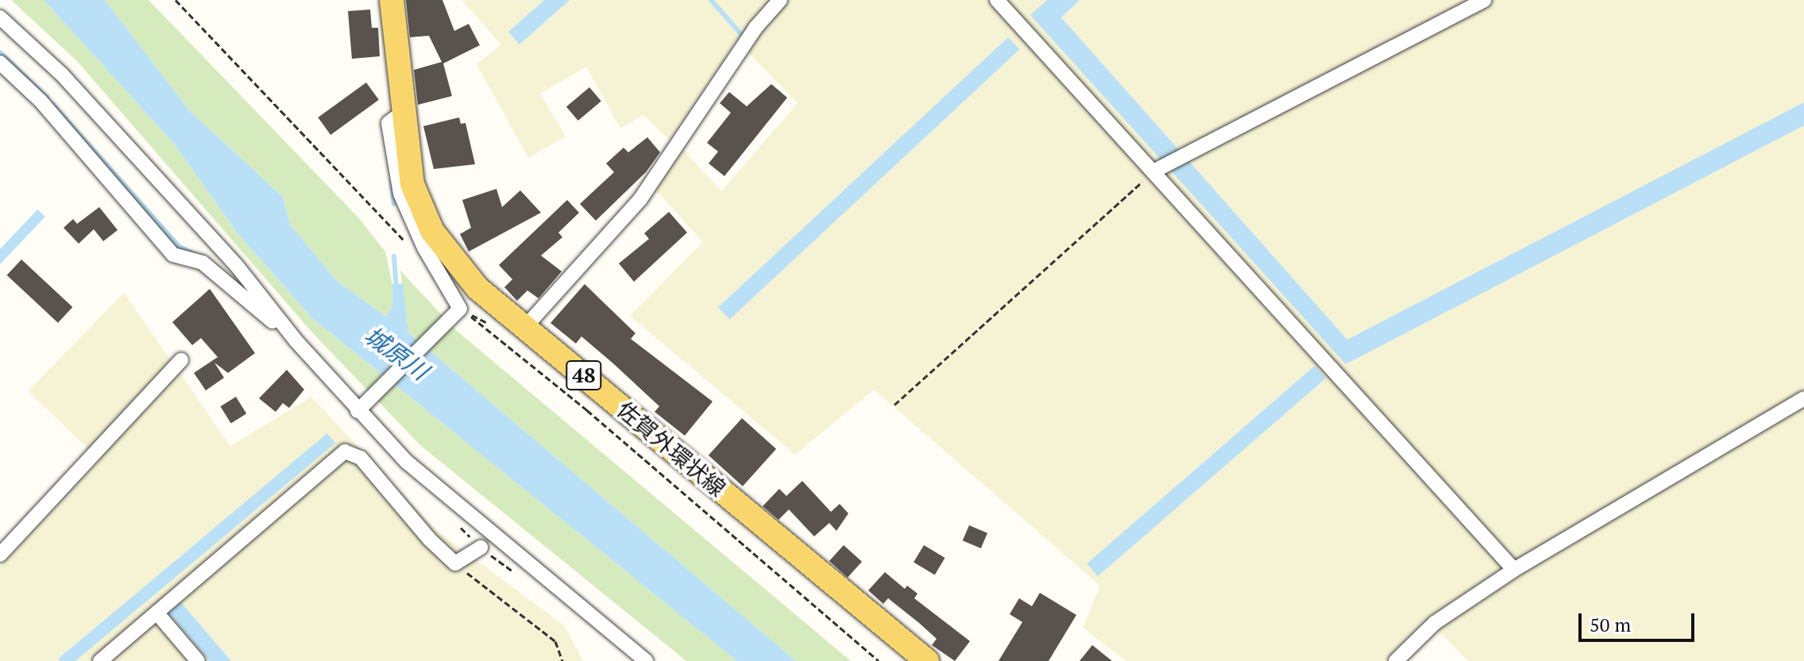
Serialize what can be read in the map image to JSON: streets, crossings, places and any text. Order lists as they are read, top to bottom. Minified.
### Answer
{"streets":{"main road":["48","佐賀外環状線"]},"water":["城原川"],"scale_bar":"50 m"}
